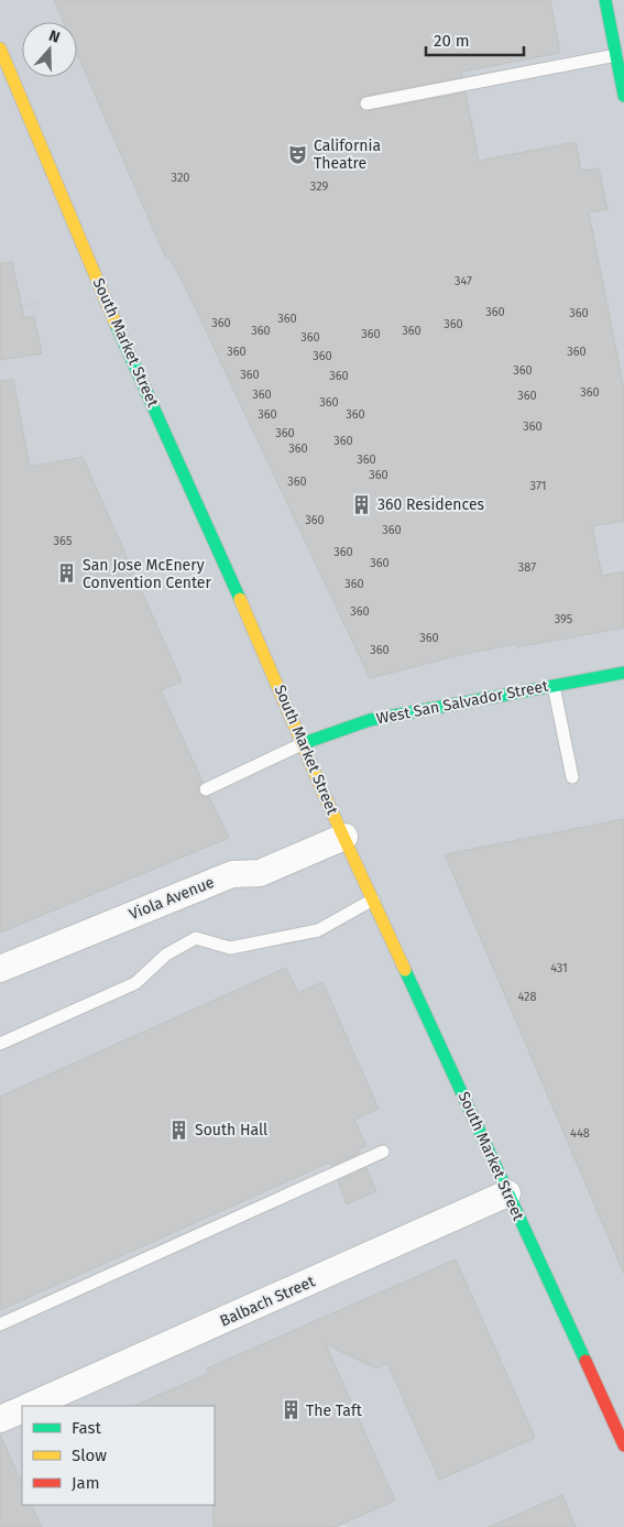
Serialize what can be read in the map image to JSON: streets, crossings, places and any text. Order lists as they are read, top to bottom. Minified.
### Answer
{"streets":{"main road":["South Market Street","West San Salvador Street"],"street":["Viola Avenue","Balbach Street"]},"crossings":[["South Market Street","West San Salvador Street"],["South Market Street","Viola Avenue"],["South Market Street","Balbach Street"]],"places":{"theatre":["California Theatre"],"building":["360 Residences","San Jose McEnery Convention Center","South Hall","The Taft"]},"house_numbers":["320","329","347","360","360","360","360","360","360","360","360","360","360","360","360","360","360","360","360","360","360","360","360","360","360","360","360","360","360","360","360","371","360","360","365","360","360","387","360","360","395","360","360","431","428","448"],"legend":["Fast","Slow","Jam"],"scale_bar":"20 m","north":"top"}
